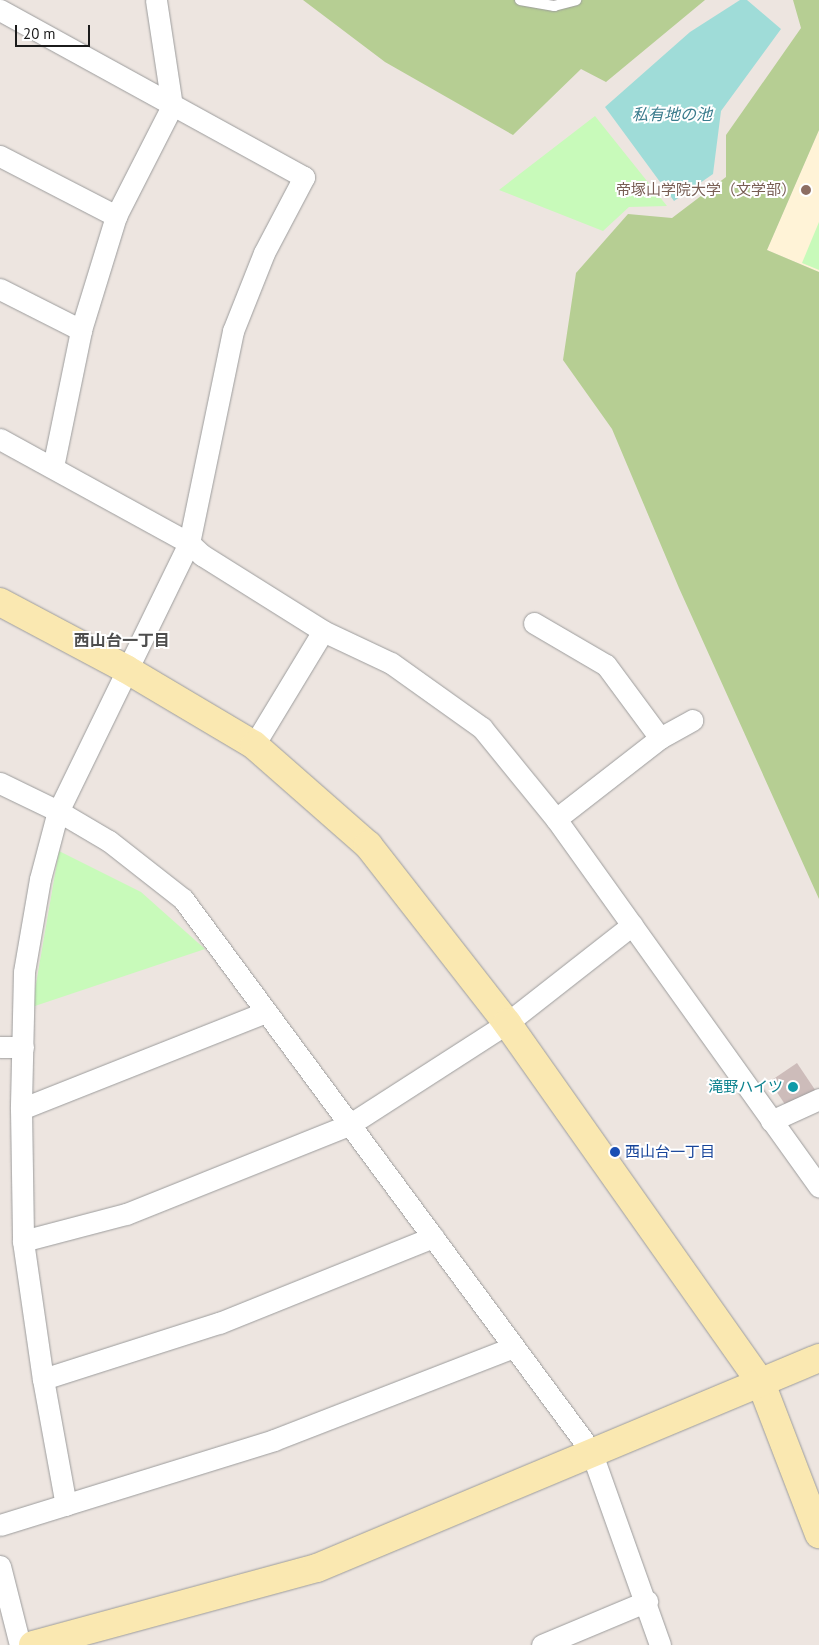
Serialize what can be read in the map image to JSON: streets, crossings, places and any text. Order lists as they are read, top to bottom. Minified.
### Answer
{"districts":["西山台一丁目"],"water":["私有地の池"],"places":["帝塚山学院大学（文学部）","滝野ハイツ","西山台一丁目"],"scale_bar":"20 m"}
